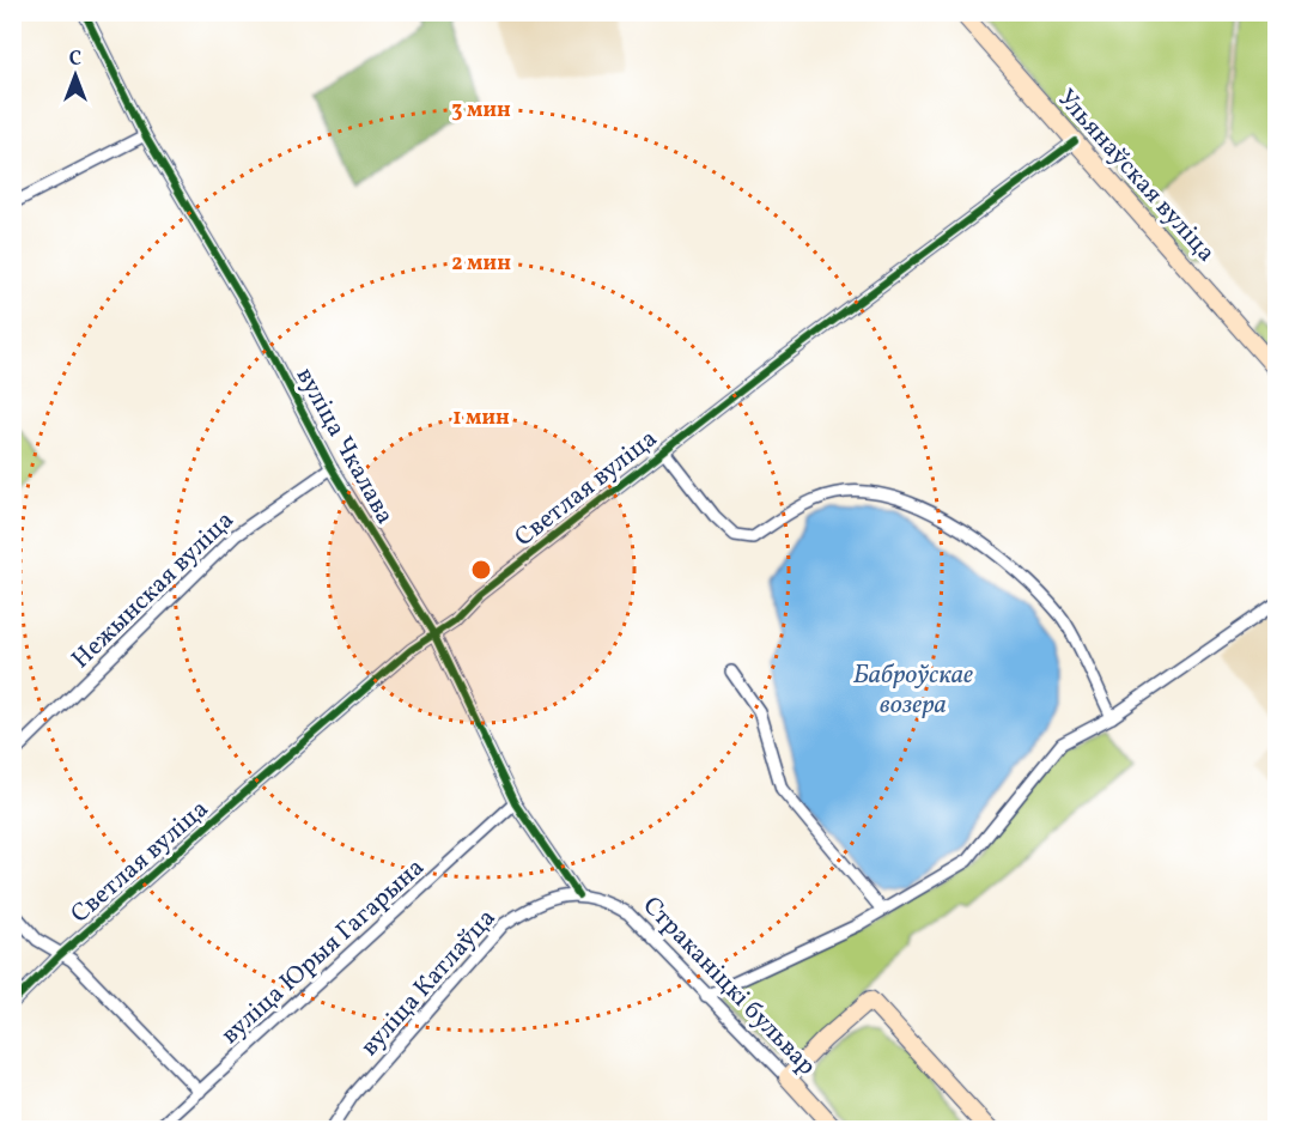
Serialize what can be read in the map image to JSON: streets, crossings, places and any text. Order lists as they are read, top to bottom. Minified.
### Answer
{"streets":{"main road":["Ульянаўская вуліца","Страканіцкі бульвар"],"street":["вуліца Чкалава","Светлая вуліца","Нежынская вуліца","вуліца Юрыя Гагарына","вуліца Катлаўца"]},"crossings":[["Ульянаўская вуліца","Светлая вуліца"],["вуліца Чкалава","Светлая вуліца"],["вуліца Чкалава","Нежынская вуліца"],["вуліца Чкалава","вуліца Юрыя Гагарына"],["вуліца Чкалава","вуліца Катлаўца"],["вуліца Чкалава","Страканіцкі бульвар"],["вуліца Катлаўца","Страканіцкі бульвар"]],"water":["Баброўскае возера"],"north":"top","rings":["3 мин","2 мин","1 мин"]}
